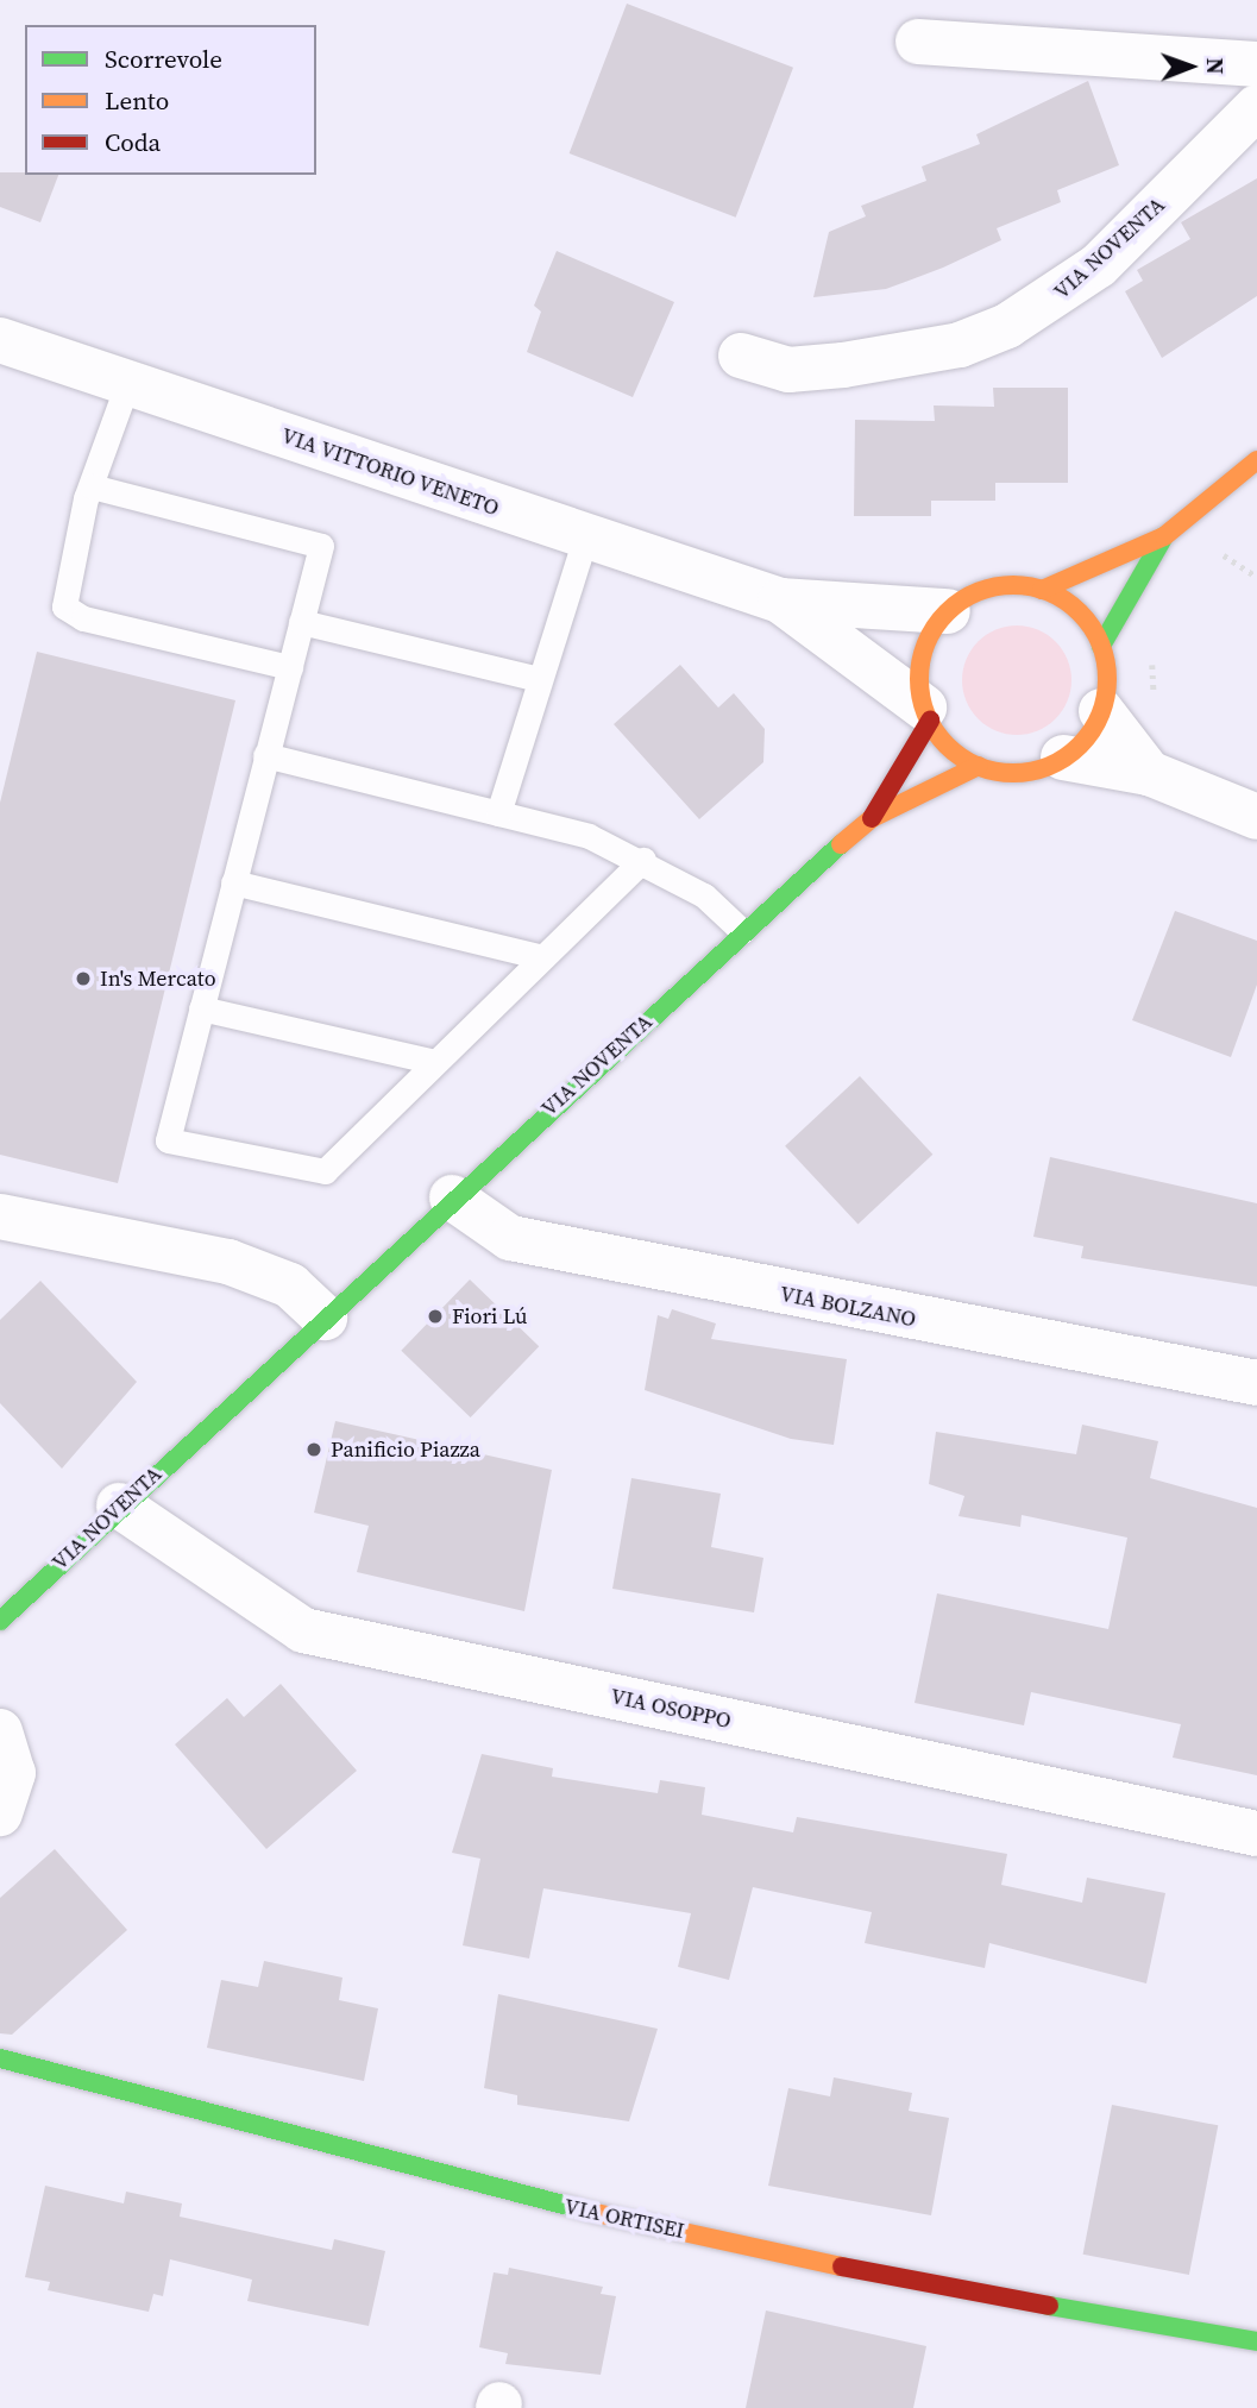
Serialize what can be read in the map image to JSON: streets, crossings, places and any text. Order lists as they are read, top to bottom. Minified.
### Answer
{"streets":{"street":["VIA NOVENTA","VIA VITTORIO VENETO","VIA BOLZANO","VIA OSOPPO","VIA ORTISEI"]},"crossings":[["VIA NOVENTA","VIA VITTORIO VENETO"],["VIA NOVENTA","VIA BOLZANO"],["VIA NOVENTA","VIA OSOPPO"]],"places":["In's Mercato","Fiori Lú","Panificio Piazza"],"legend":["Scorrevole","Lento","Coda"],"north":"right"}
